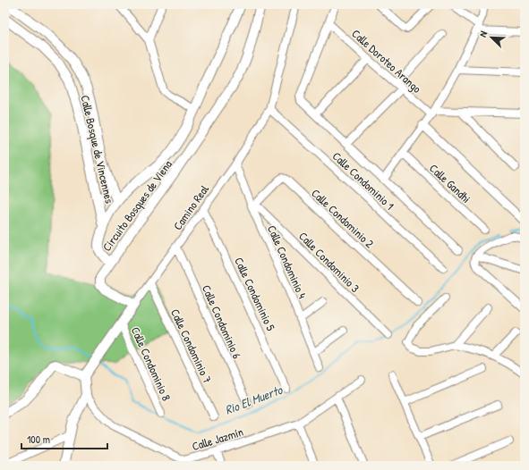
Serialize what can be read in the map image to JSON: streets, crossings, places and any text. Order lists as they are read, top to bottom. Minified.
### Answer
{"streets":{"main road":["Calle Bosque de Vincennes","Circuito Bosques de Viena","Camino Real"],"street":["Calle Doroteo Arango","Calle Condominio 1","Calle Gandhi","Calle Condominio 2","Calle Condominio 4","Calle Condominio 3","Calle Condominio 5","Calle Condominio 6","Calle Condominio 7","Calle Condominio 8","Calle Jazmín"]},"crossings":[["Calle Bosque de Vincennes","Circuito Bosques de Viena"],["Calle Condominio 1","Camino Real"],["Camino Real","Calle Condominio 4"],["Camino Real","Calle Condominio 5"],["Camino Real","Calle Condominio 6"],["Camino Real","Calle Condominio 7"],["Camino Real","Calle Condominio 8"],["Calle Condominio 2","Calle Condominio 4"],["Calle Condominio 2","Calle Condominio 3"],["Calle Condominio 4","Calle Condominio 3"]],"water":["Rio El Muerto"],"scale_bar":"100 m","north":"top left"}
